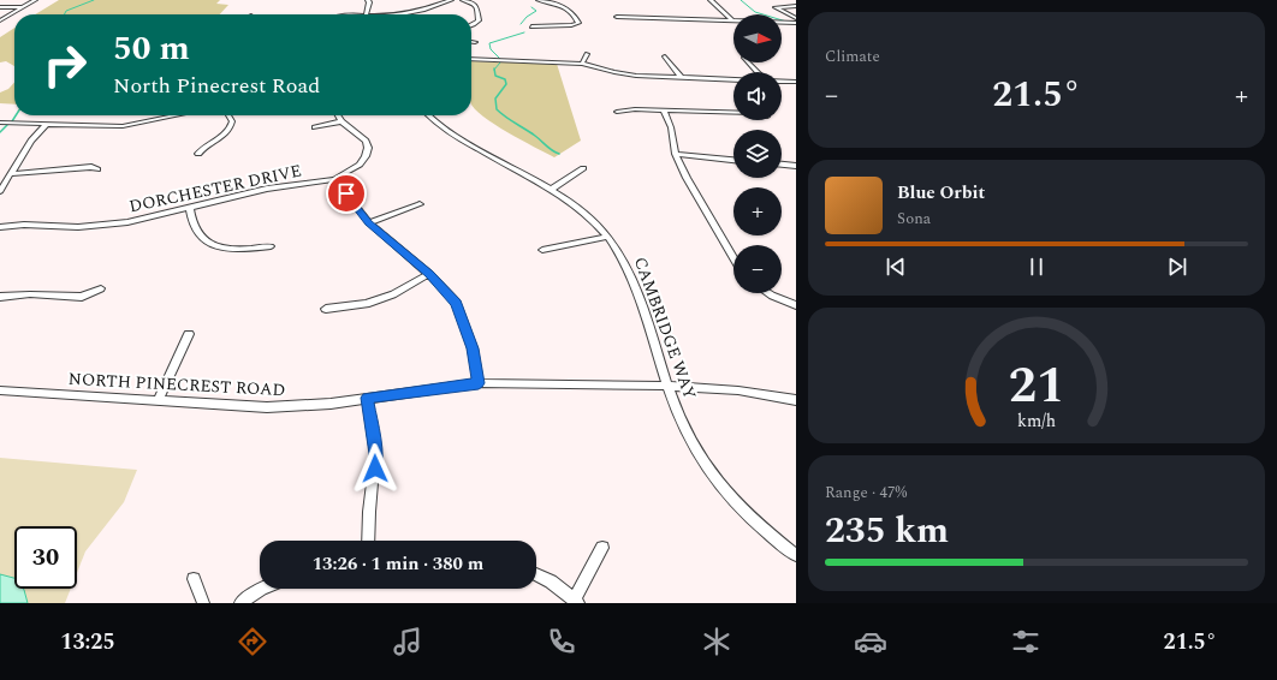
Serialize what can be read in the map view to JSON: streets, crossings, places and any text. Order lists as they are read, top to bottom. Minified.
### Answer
{"streets":{"street":["DORCHESTER DRIVE","CAMBRIDGE WAY","NORTH PINECREST ROAD"]},"crossings":[["CAMBRIDGE WAY","NORTH PINECREST ROAD"]],"north":"right","page":{"tile":["Climate",["Range · 47%","235 km"]],"map_buttons":["+","−"],"turn":["50 m","North Pinecrest Road"],"heat":["−","21.5°","+"],"song":["Blue Orbit","Sona"],"limit":"30","trip":"13:26 · 1 min · 380 m","tabs":["13:25","21.5°"],"gauge":["21","km/h"]}}
